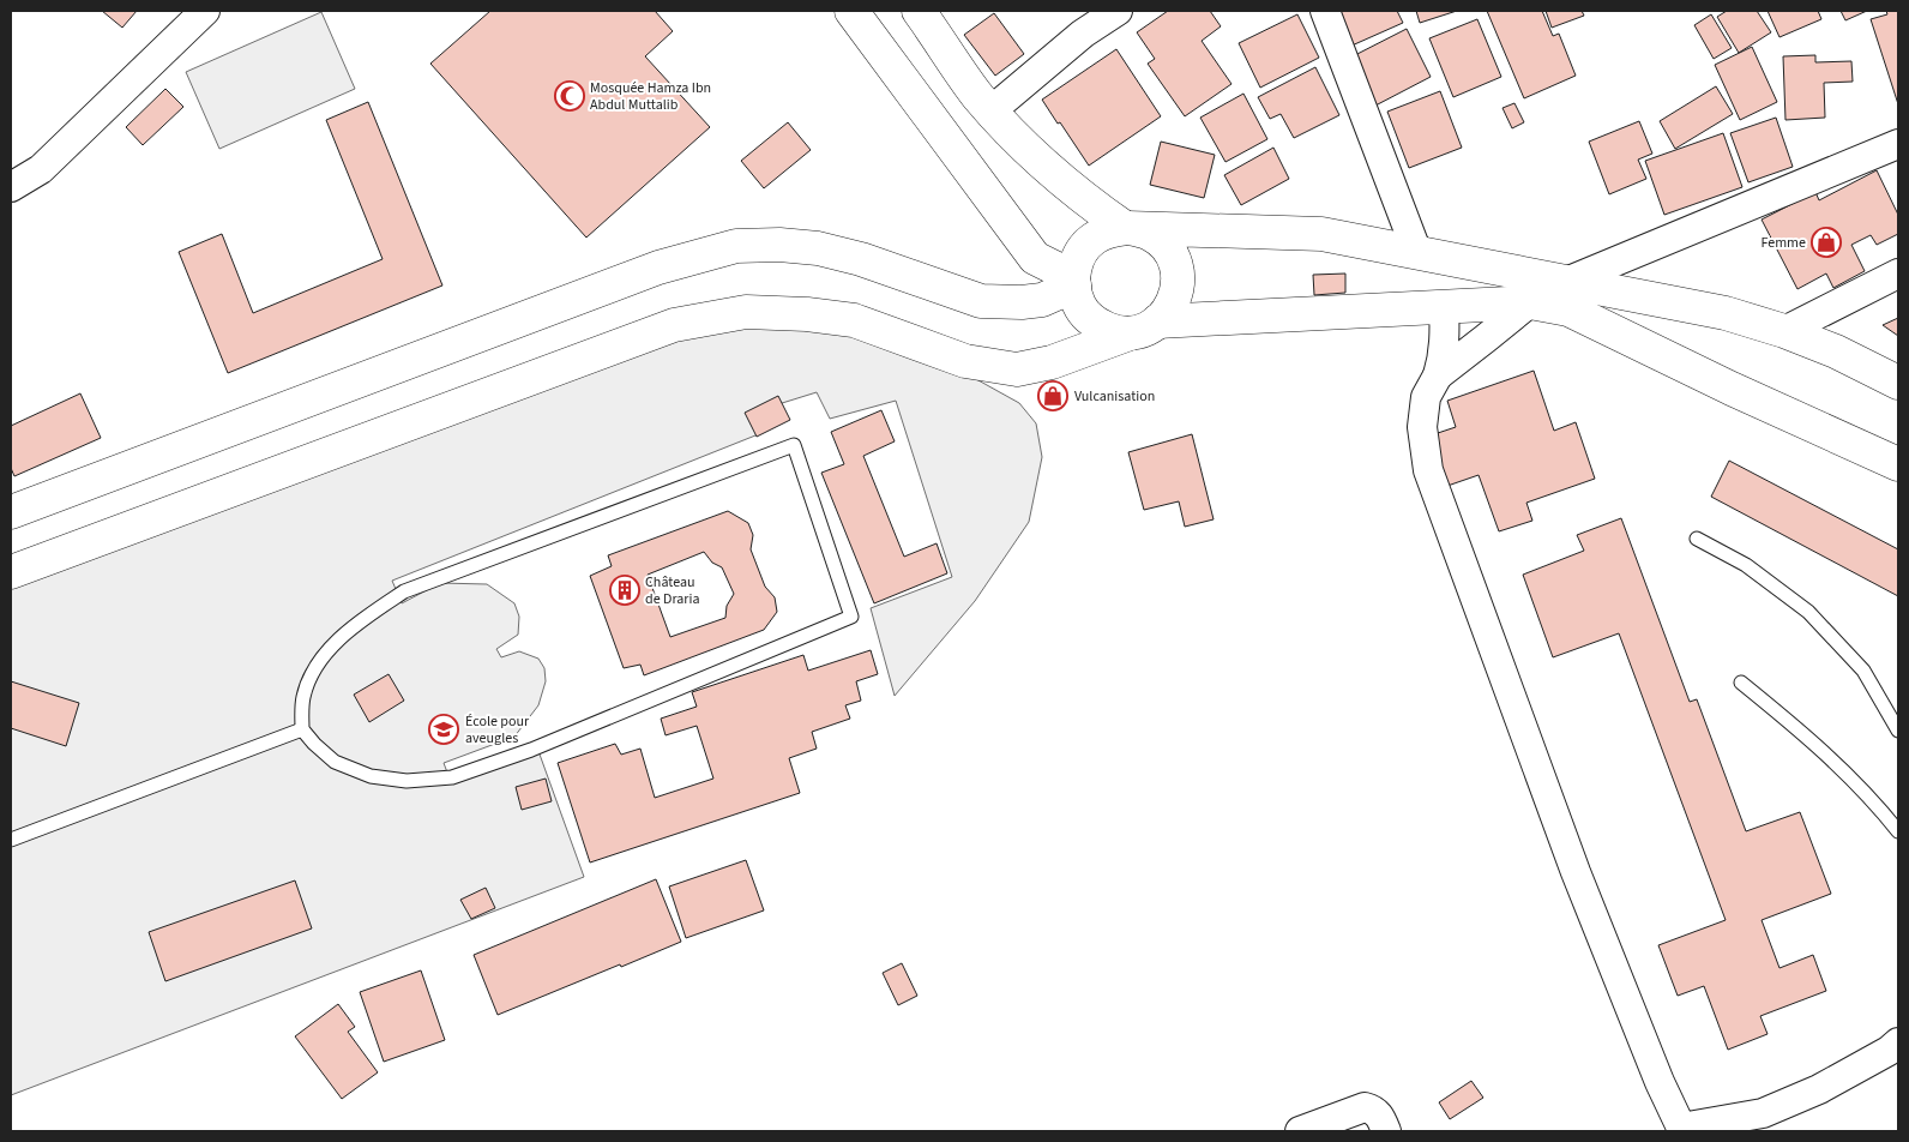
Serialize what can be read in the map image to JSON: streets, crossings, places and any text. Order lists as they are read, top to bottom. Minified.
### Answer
{"places":{"mosque":["Mosquée Hamza Ibn Abdul Muttalib"],"shop":["Femme","Vulcanisation"],"building":["Château de Draria"],"school or university":["École pour aveugles"]}}
